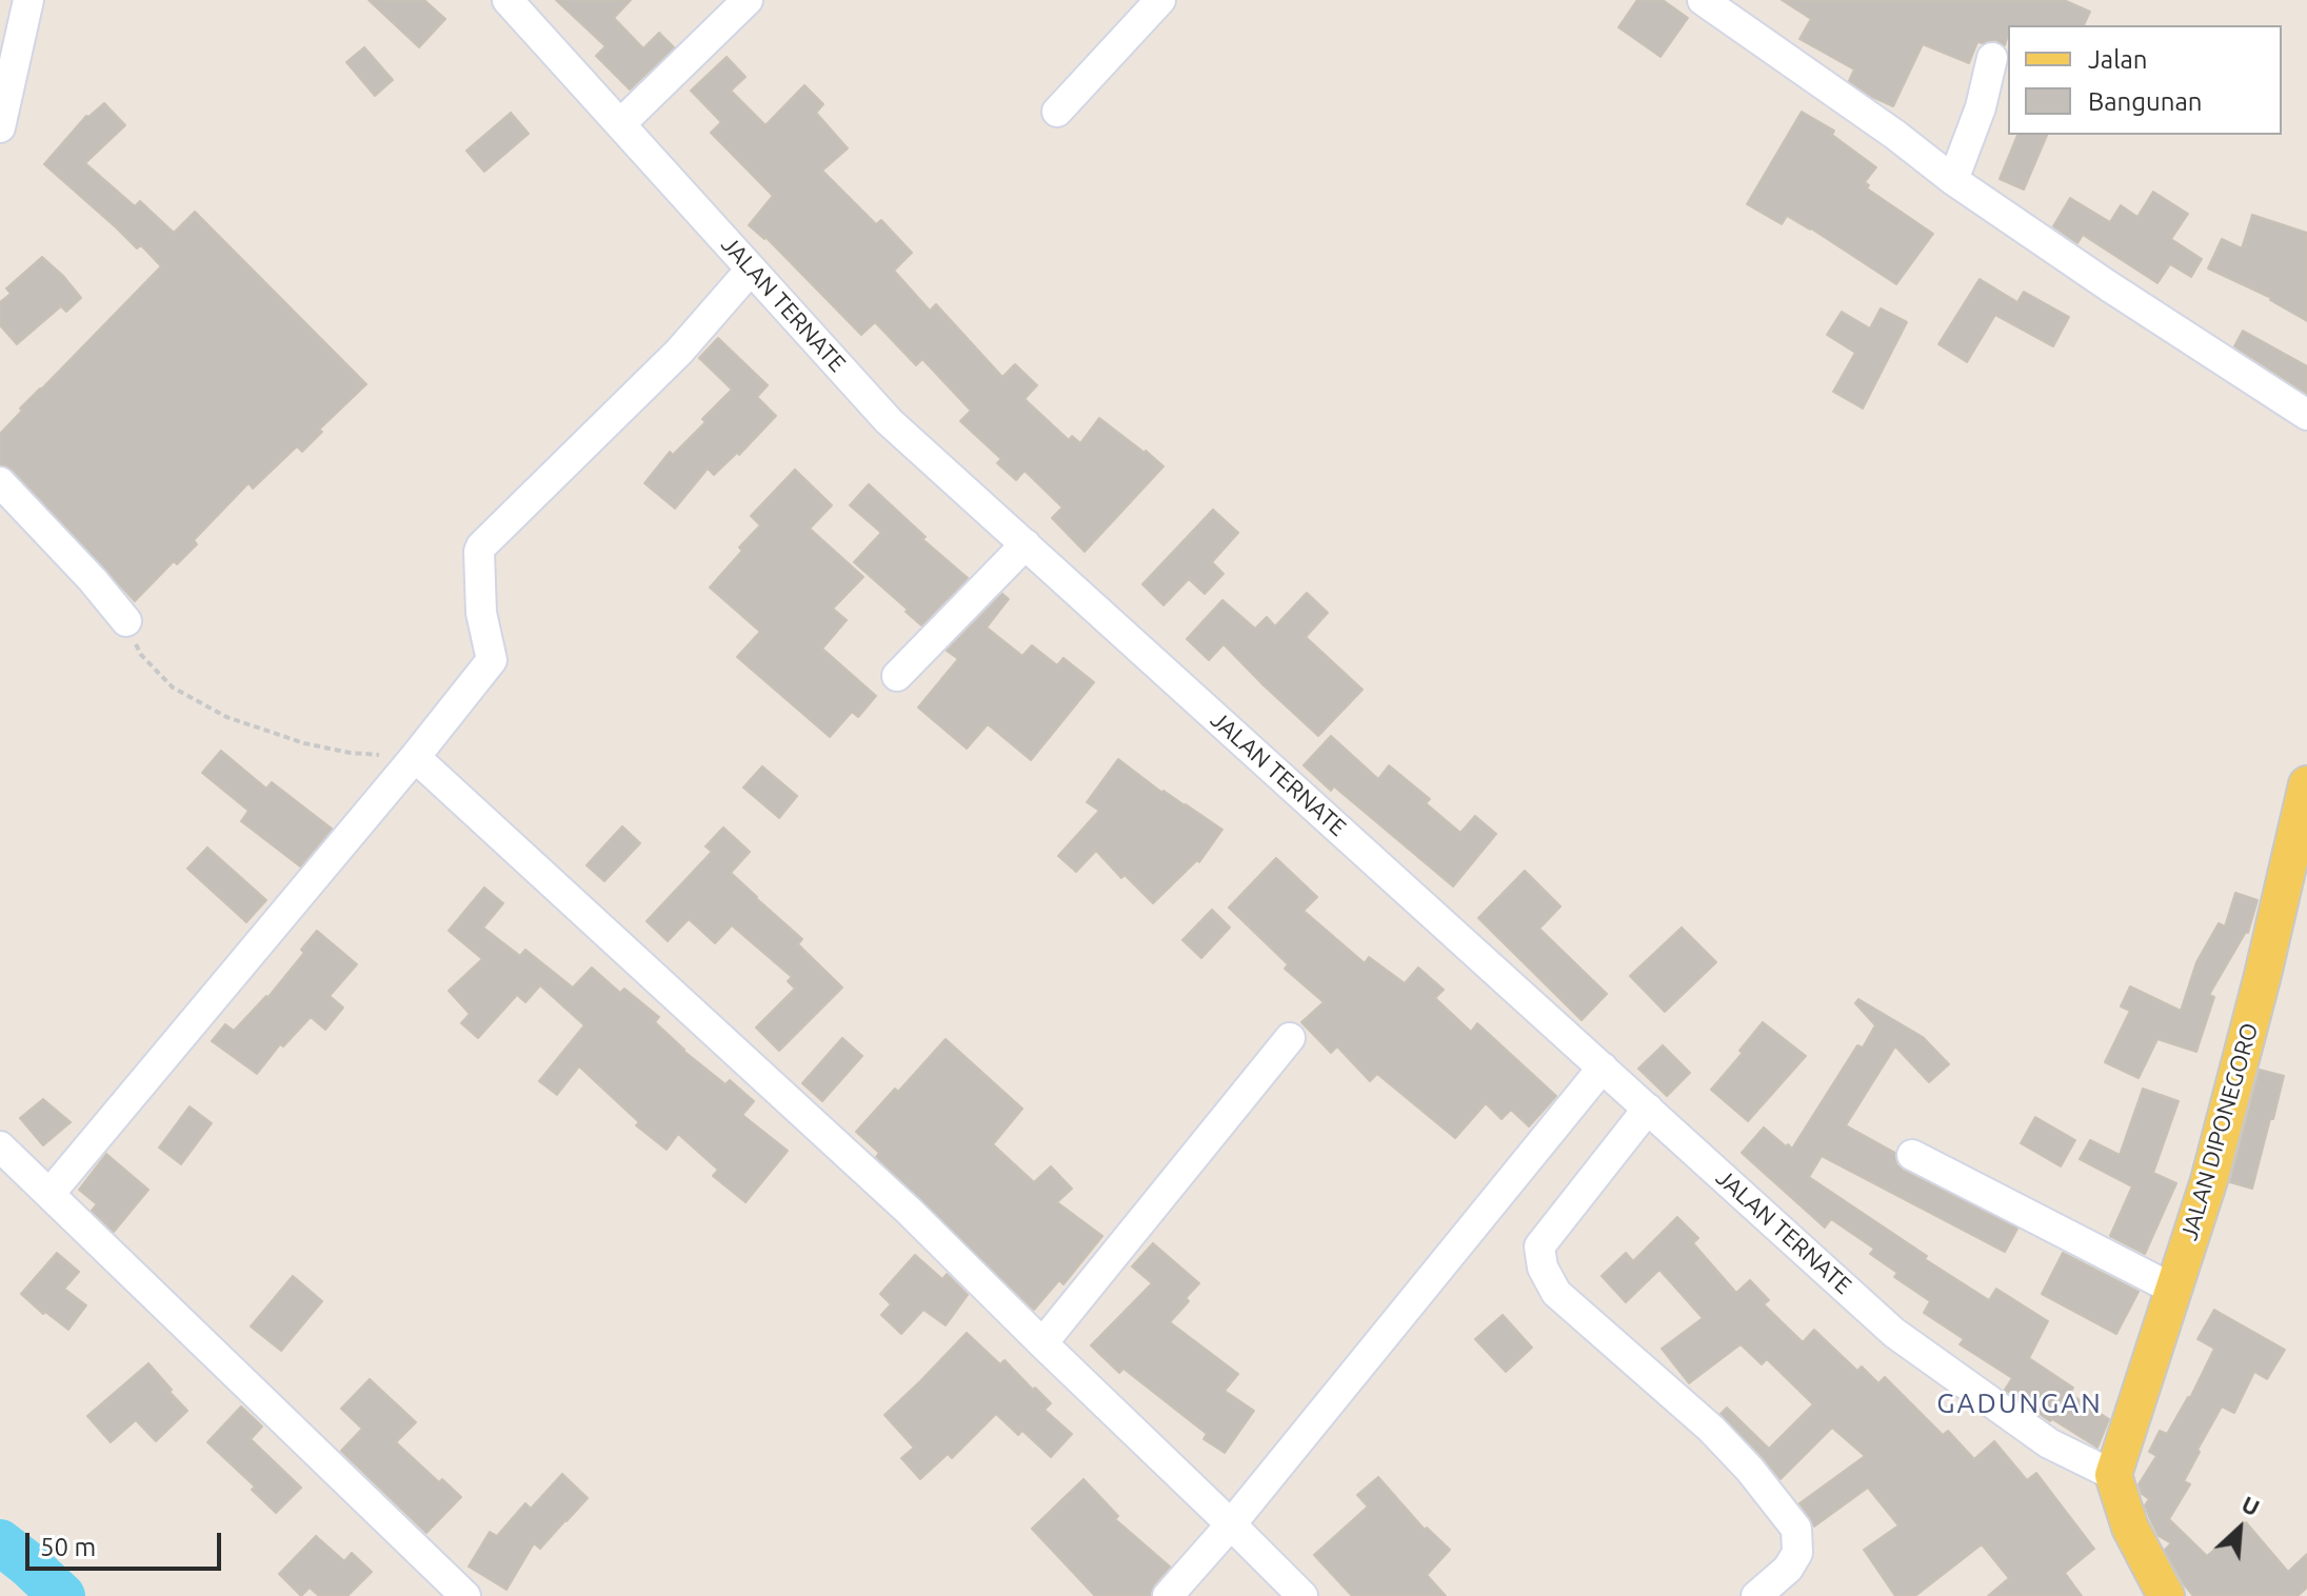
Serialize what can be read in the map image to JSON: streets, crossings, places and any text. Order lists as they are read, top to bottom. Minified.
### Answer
{"streets":{"main road":["JALAN DIPONEGORO"],"street":["JALAN TERNATE"]},"crossings":[["JALAN TERNATE","JALAN DIPONEGORO"]],"districts":["GADUNGAN"],"legend":["Jalan","Bangunan"],"scale_bar":"50 m","north":"top right"}
